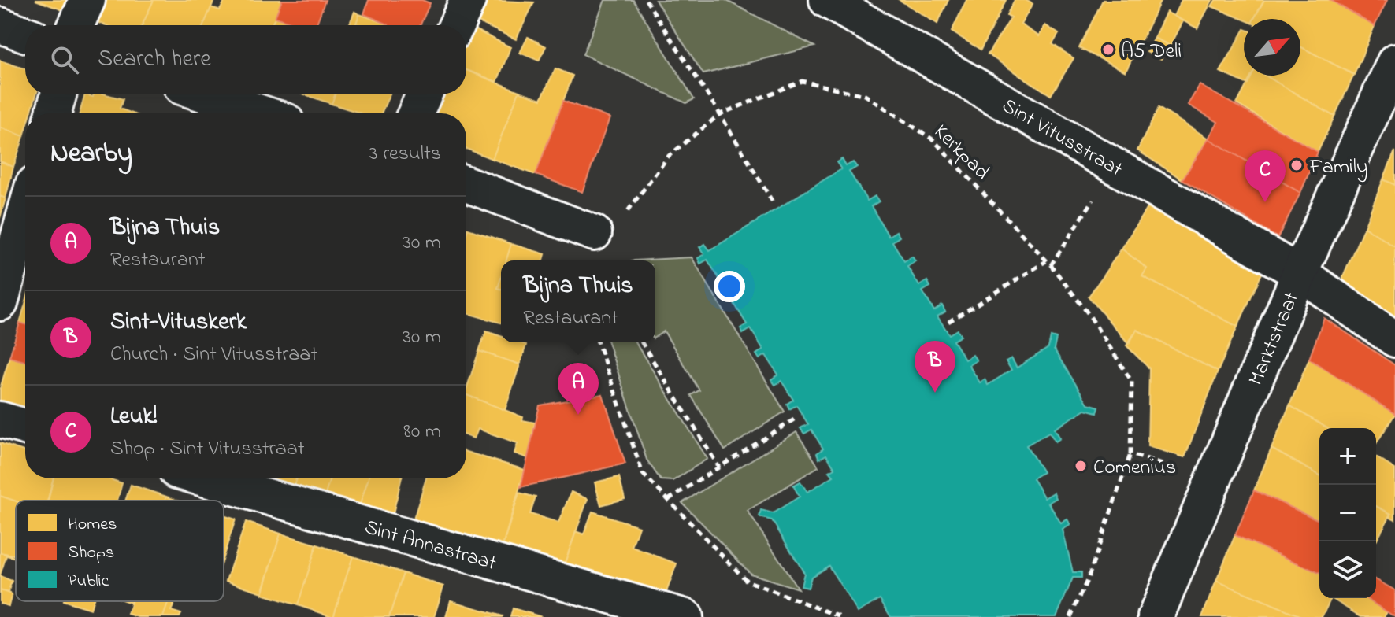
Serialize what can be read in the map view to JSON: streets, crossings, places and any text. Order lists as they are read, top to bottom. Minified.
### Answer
{"streets":{"street":["Sint Vitusstraat","Marktstraat","Sint Annastraat"],"path":["Kerkpad"]},"crossings":[["Sint Vitusstraat","Marktstraat"]],"places":["A5 Deli","Family","Comenius"],"legend":["Homes","Shops","Public"],"north":"top right","page":{"search":"Search here","heading":["Nearby","3 results"],"pins":["C","B","A"],"list":[{"mark":"A","name":"Bijna Thuis","note":"Restaurant","value":"30 m"},{"mark":"B","name":"Sint-Vituskerk","note":"Church · Sint Vitusstraat","value":"30 m"},{"mark":"C","name":"Leuk!","note":"Shop · Sint Vitusstraat","value":"80 m"}],"popup":["Bijna Thuis","Restaurant"],"map_buttons":["+","−"]}}
